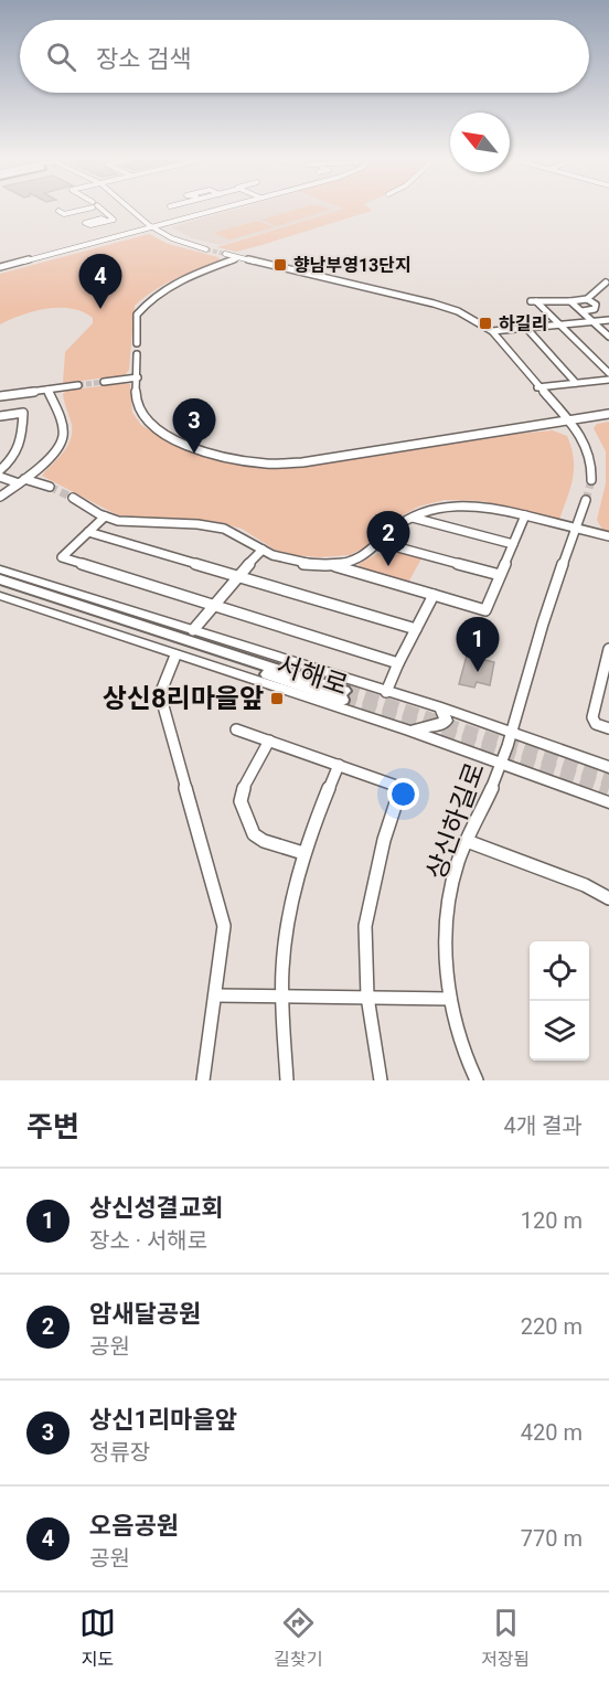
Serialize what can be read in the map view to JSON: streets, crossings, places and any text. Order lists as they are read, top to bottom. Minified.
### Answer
{"streets":{"highway":["서해로"],"street":["상신하길로"]},"crossings":[["서해로","상신하길로"]],"places":{"transit":["향남부영13단지","하길리","상신8리마을앞"]},"north":"top left","page":{"search":"장소 검색","pins":["4","3","2","1"],"heading":["주변","4개 결과"],"list":[{"mark":"1","name":"상신성결교회","note":"장소 · 서해로","value":"120 m"},{"mark":"2","name":"암새달공원","note":"공원","value":"220 m"},{"mark":"3","name":"상신1리마을앞","note":"정류장","value":"420 m"},{"mark":"4","name":"오음공원","note":"공원","value":"770 m"}],"nav":["지도","길찾기","저장됨"]}}
